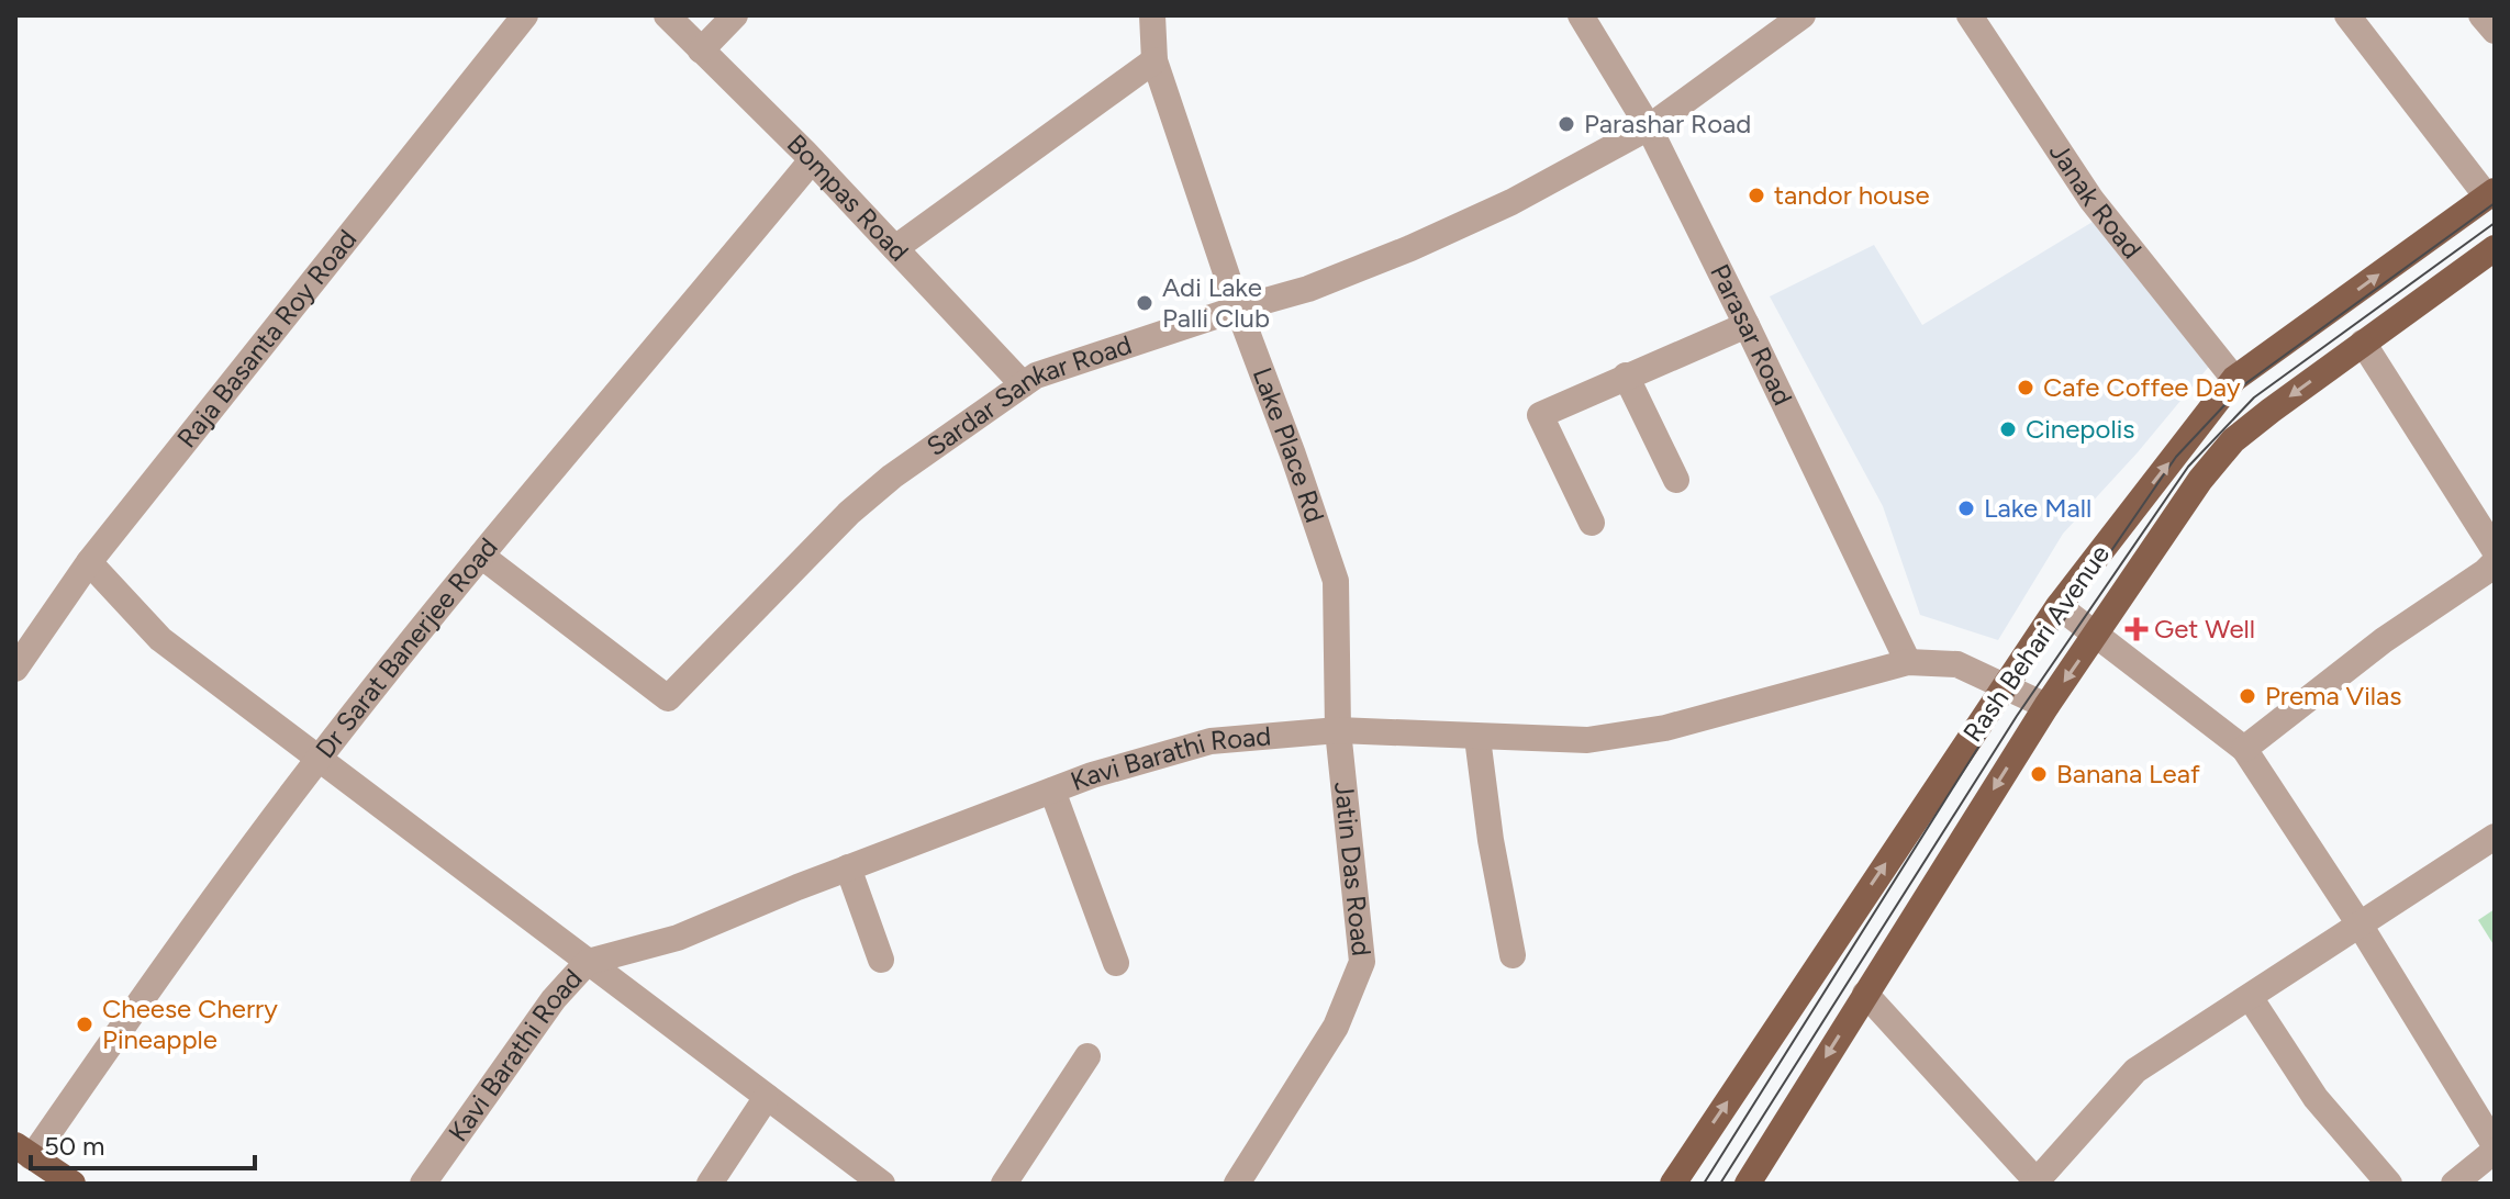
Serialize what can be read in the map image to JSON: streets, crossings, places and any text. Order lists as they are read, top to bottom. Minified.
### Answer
{"streets":{"main road":["Rash Behari Avenue"],"street":["Bompas Road","Janak Road","Parasar Road","Raja Basanta Roy Road","Sardar Sankar Road","Lake Place Rd","Dr Sarat Banerjee Road","Kavi Barathi Road","Jatin Das Road"]},"crossings":[["Bompas Road","Sardar Sankar Road"],["Bompas Road","Dr Sarat Banerjee Road"],["Janak Road","Rash Behari Avenue"],["Parasar Road","Sardar Sankar Road"],["Parasar Road","Kavi Barathi Road"],["Sardar Sankar Road","Lake Place Rd"],["Sardar Sankar Road","Dr Sarat Banerjee Road"],["Lake Place Rd","Kavi Barathi Road"],["Lake Place Rd","Jatin Das Road"],["Rash Behari Avenue","Kavi Barathi Road"],["Kavi Barathi Road","Jatin Das Road"]],"places":{"other":["Parashar Road","tandor house","Adi Lake Palli Club","Cafe Coffee Day","Cinepolis","Lake Mall","Prema Vilas","Banana Leaf","Cheese Cherry Pineapple"],"health":["Get Well"]},"scale_bar":"50 m"}
